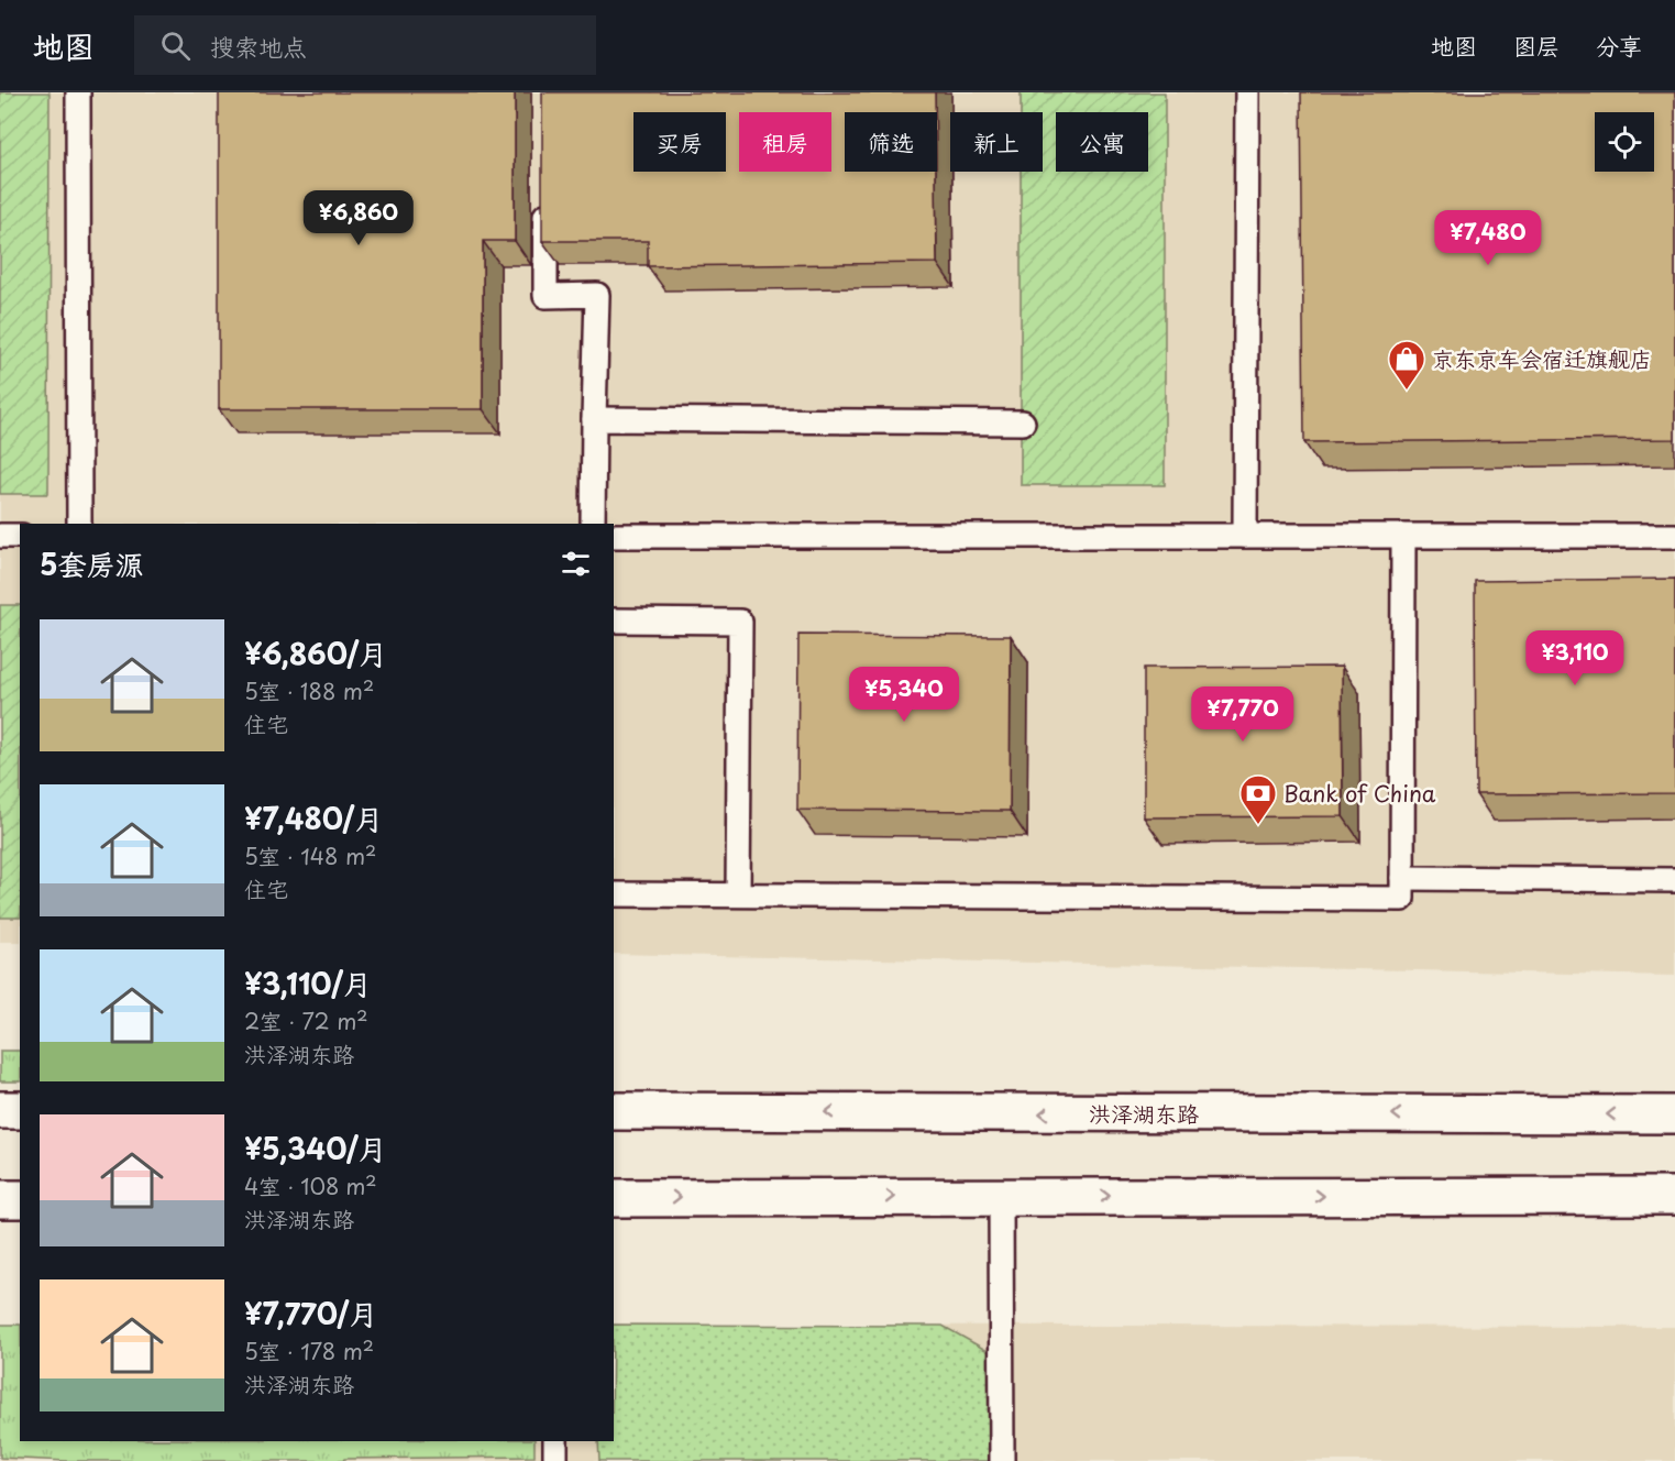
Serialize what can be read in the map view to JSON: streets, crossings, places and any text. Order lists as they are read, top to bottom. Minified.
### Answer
{"streets":{"main road":["洪泽湖东路"]},"places":{"shop":["京东京车会宿迁旗舰店"],"bank":["Bank of China"]},"page":{"header":"地图","search":"搜索地点","nav":["地图","图层","分享"],"chip":["买房","租房","筛选","新上","公寓"],"price":["¥6,860","¥7,480","¥3,110","¥5,340","¥7,770"],"heading":"5套房源","list":[{"name":"¥6,860/月","note":"5室 · 188 m² · 住宅"},{"name":"¥7,480/月","note":"5室 · 148 m² · 住宅"},{"name":"¥3,110/月","note":"2室 · 72 m² · 洪泽湖东路"},{"name":"¥5,340/月","note":"4室 · 108 m² · 洪泽湖东路"},{"name":"¥7,770/月","note":"5室 · 178 m² · 洪泽湖东路"}]}}
